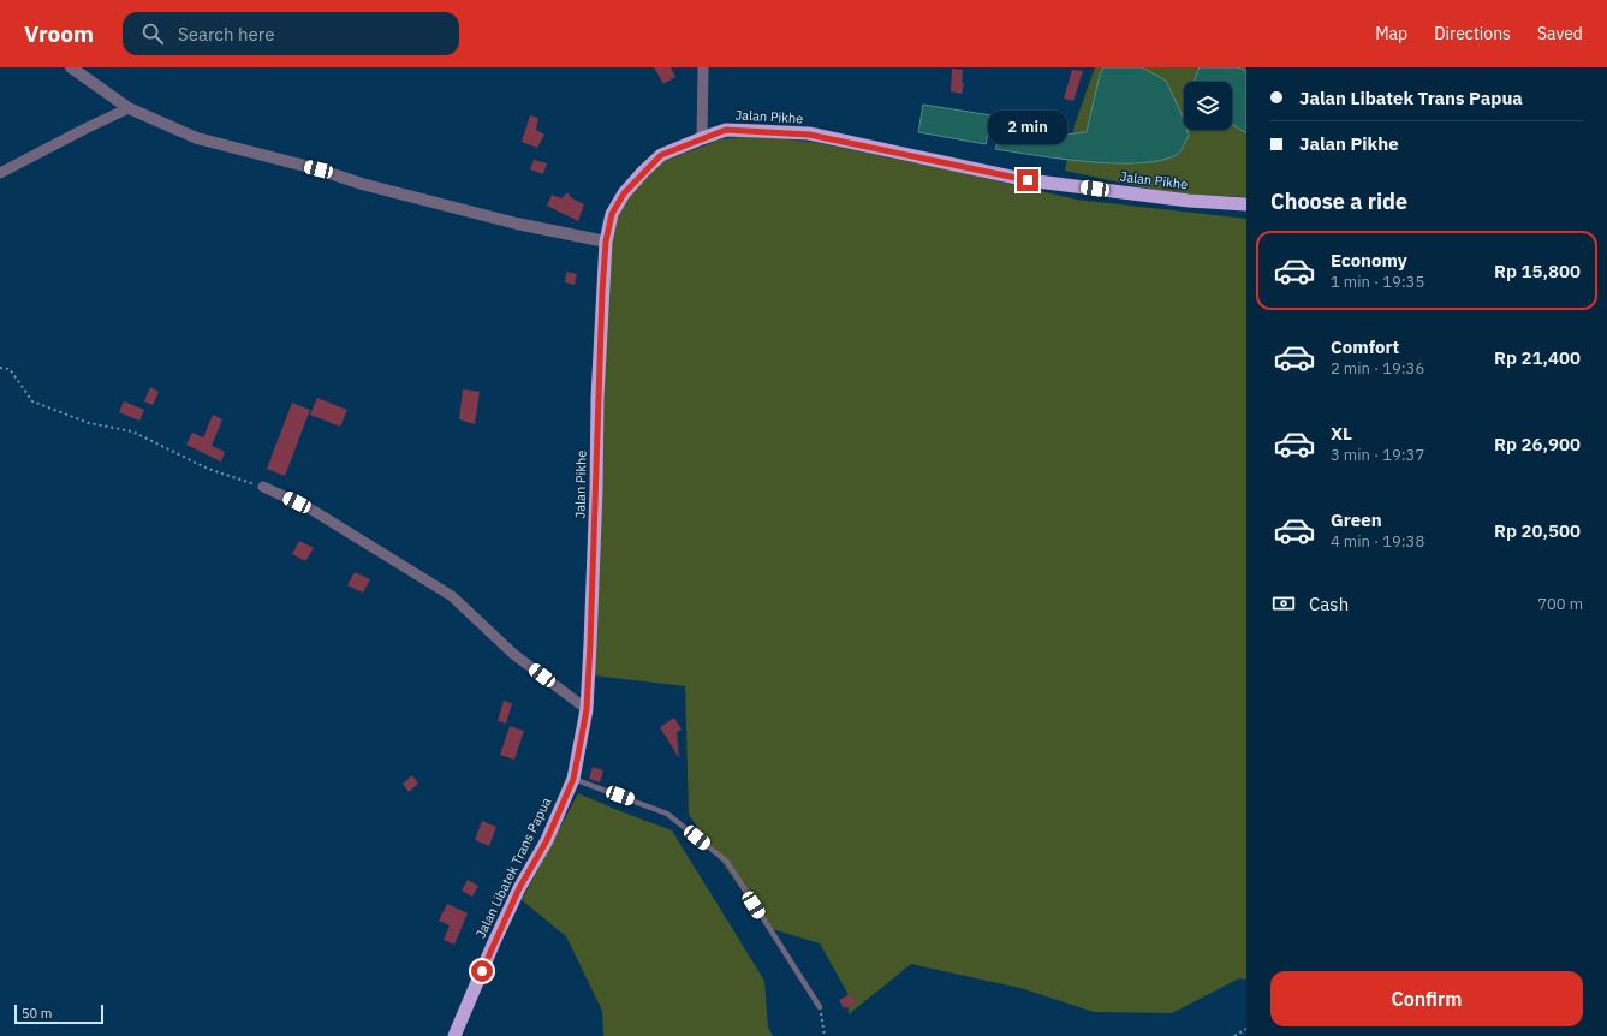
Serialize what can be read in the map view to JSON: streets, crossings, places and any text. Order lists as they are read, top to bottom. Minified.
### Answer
{"streets":{"highway":["Jalan Pikhe","Jalan Libatek Trans Papua"]},"crossings":[["Jalan Pikhe","Jalan Libatek Trans Papua"]],"scale_bar":"50 m","page":{"header":"Vroom","search":"Search here","nav":["Map","Directions","Saved"],"banner":["Jalan Libatek Trans Papua","Jalan Pikhe"],"bubble":"2 min","heading":"Choose a ride","list":[{"name":"Economy","note":"1 min · 19:35","value":"Rp 15,800"},{"name":"Comfort","note":"2 min · 19:36","value":"Rp 21,400"},{"name":"XL","note":"3 min · 19:37","value":"Rp 26,900"},{"name":"Green","note":"4 min · 19:38","value":"Rp 20,500"}],"pay":["Cash","700 m"],"buttons":"Confirm","scale":"50 m"}}
